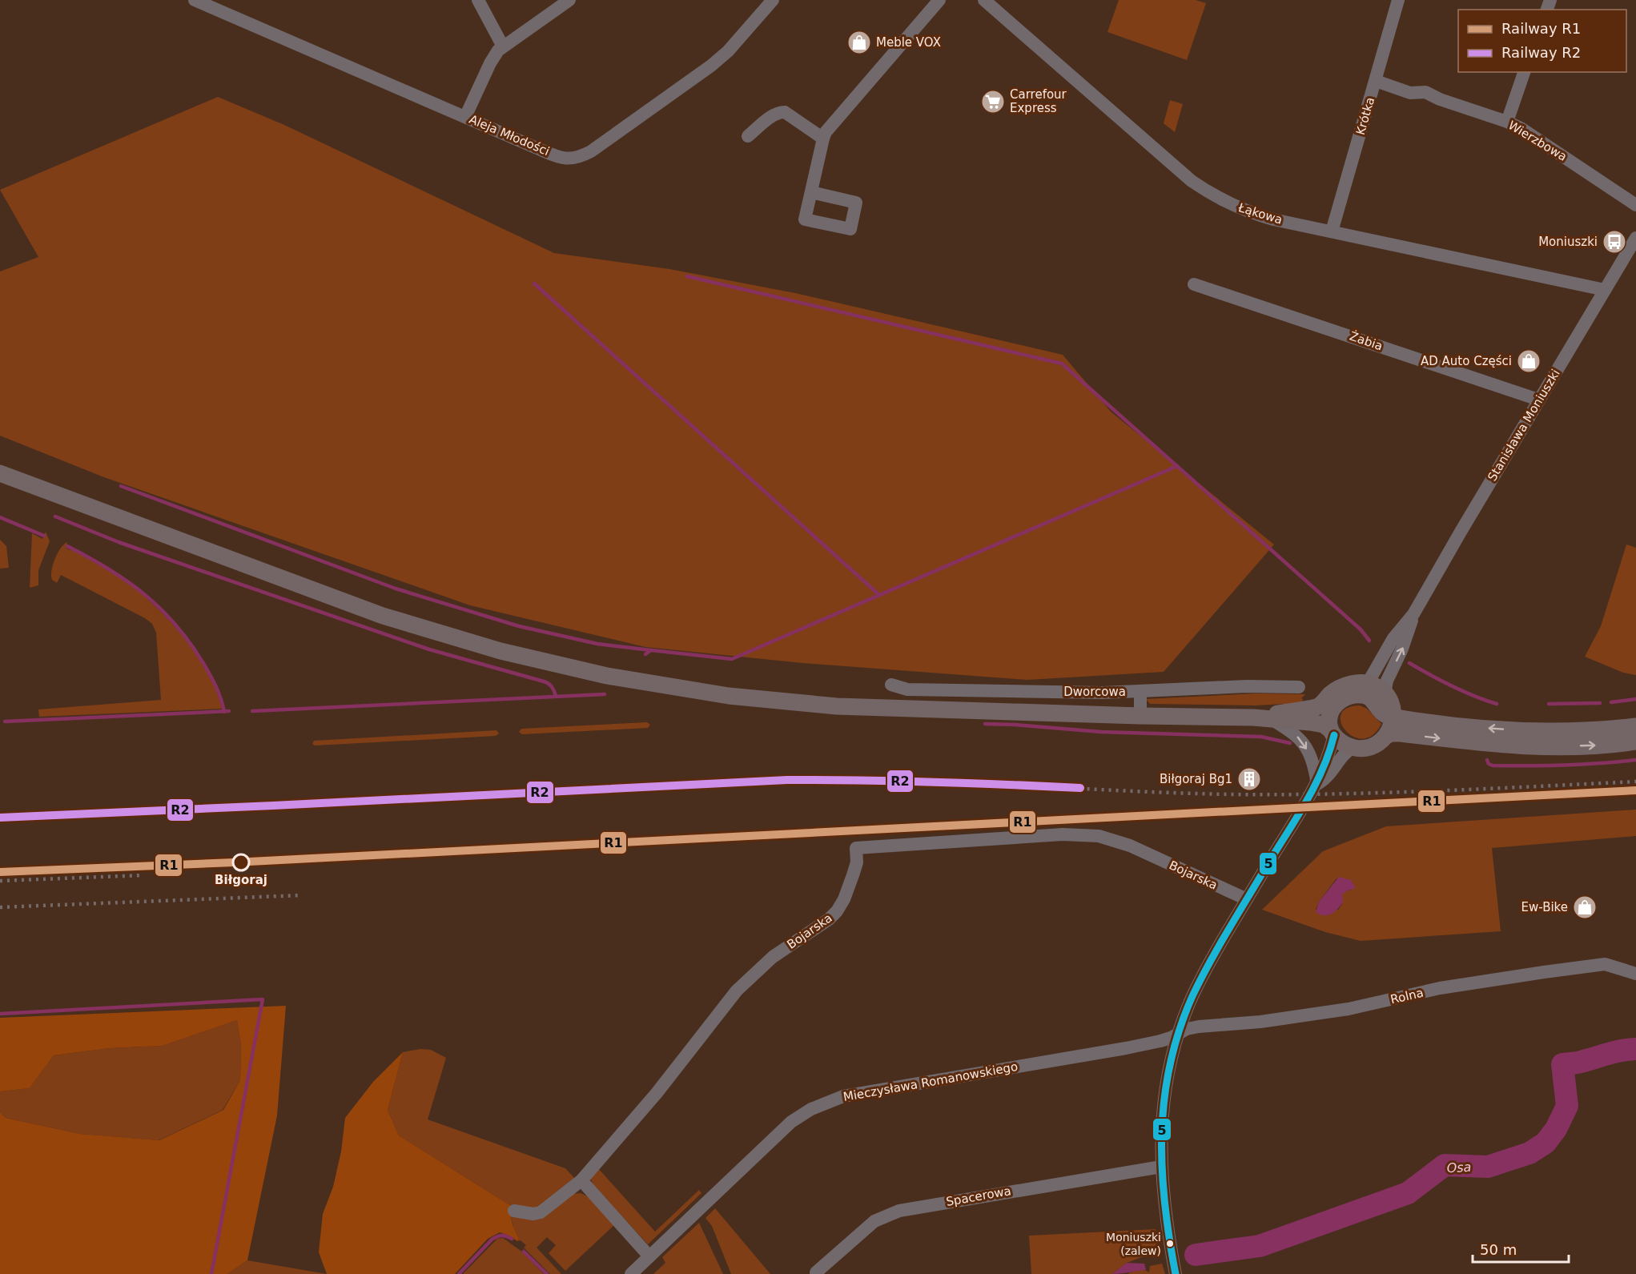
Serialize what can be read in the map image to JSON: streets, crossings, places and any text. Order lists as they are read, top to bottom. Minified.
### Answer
{"streets":{"street":["Krótka","Aleja Młodości","Wierzbowa","Łąkowa","Żabia","Stanisława Moniuszki","Dworcowa","Bojarska","Rolna","Mieczysława Romanowskiego","Spacerowa"]},"crossings":[["Krótka","Wierzbowa"],["Krótka","Łąkowa"],["Łąkowa","Stanisława Moniuszki"],["Żabia","Stanisława Moniuszki"],["Rolna","Mieczysława Romanowskiego"]],"water":["Osa"],"places":{"shop":["Meble VOX","AD Auto Części","Ew-Bike"],"supermarket":["Carrefour Express"],"bus stop":["Moniuszki"],"building":["Biłgoraj Bg1"],"other":["Biłgoraj","Moniuszki (zalew)"]},"lines":["transit line 5","rail line R2","rail line R1"],"legend":["Railway R1","Railway R2"],"scale_bar":"50 m"}
